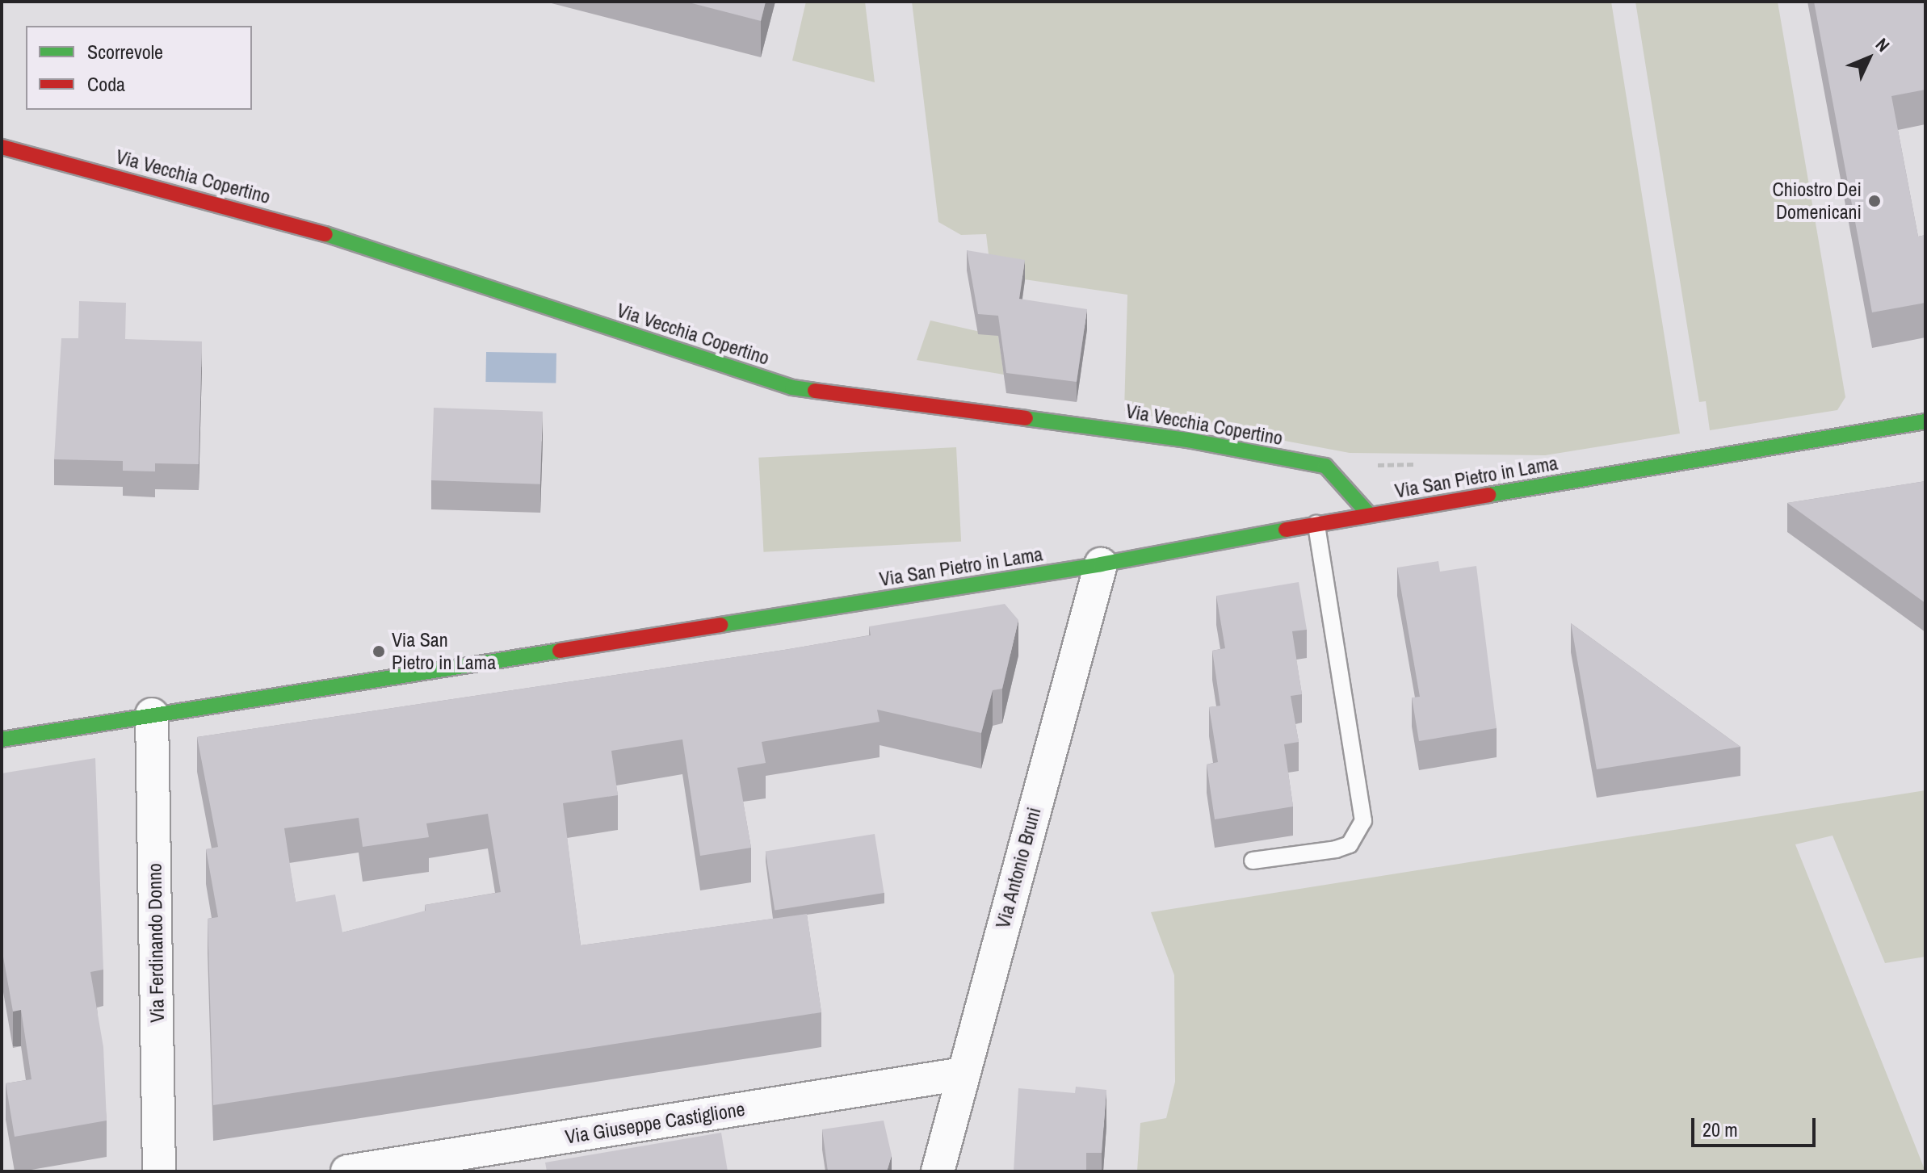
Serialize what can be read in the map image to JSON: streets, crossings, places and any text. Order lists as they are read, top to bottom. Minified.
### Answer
{"streets":{"main road":["Via Vecchia Copertino","Via San Pietro in Lama"],"street":["Via Antonio Bruni","Via Ferdinando Donno","Via Giuseppe Castiglione"]},"crossings":[["Via Vecchia Copertino","Via San Pietro in Lama"],["Via San Pietro in Lama","Via Antonio Bruni"],["Via San Pietro in Lama","Via Ferdinando Donno"],["Via Antonio Bruni","Via Giuseppe Castiglione"]],"places":["Chiostro Dei Domenicani","Via San Pietro in Lama"],"legend":["Scorrevole","Coda"],"scale_bar":"20 m","north":"top right"}
